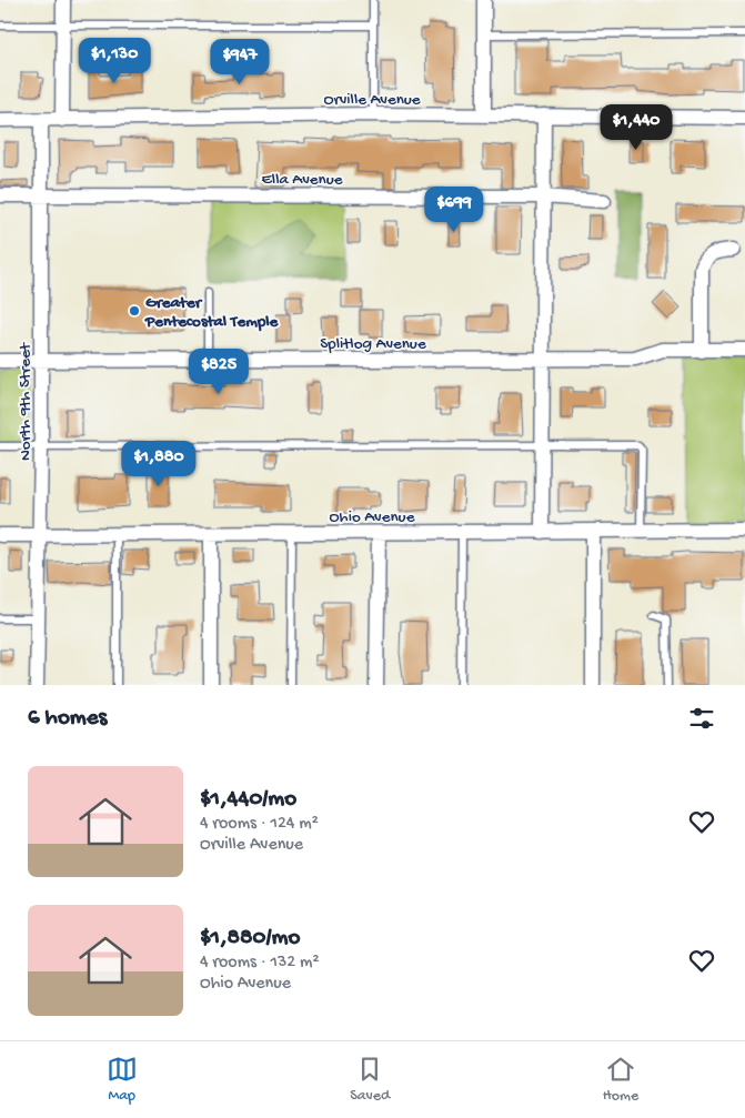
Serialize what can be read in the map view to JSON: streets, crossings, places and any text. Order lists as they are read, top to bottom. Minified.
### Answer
{"streets":{"street":["Orville Avenue","Ella Avenue","Splitlog Avenue","North 9th Street","Ohio Avenue"]},"crossings":[["Orville Avenue","North 9th Street"],["Ella Avenue","North 9th Street"],["Splitlog Avenue","North 9th Street"],["North 9th Street","Ohio Avenue"]],"places":["Greater Pentecostal Temple"],"page":{"price":["$1,130","$947","$1,440","$699","$825","$1,880"],"heading":"6 homes","list":[{"name":"$1,440/mo","note":"4 rooms · 124 m² · Orville Avenue"},{"name":"$1,880/mo","note":"4 rooms · 132 m² · Ohio Avenue"}],"tabs":["Map","Saved","Home"]}}
